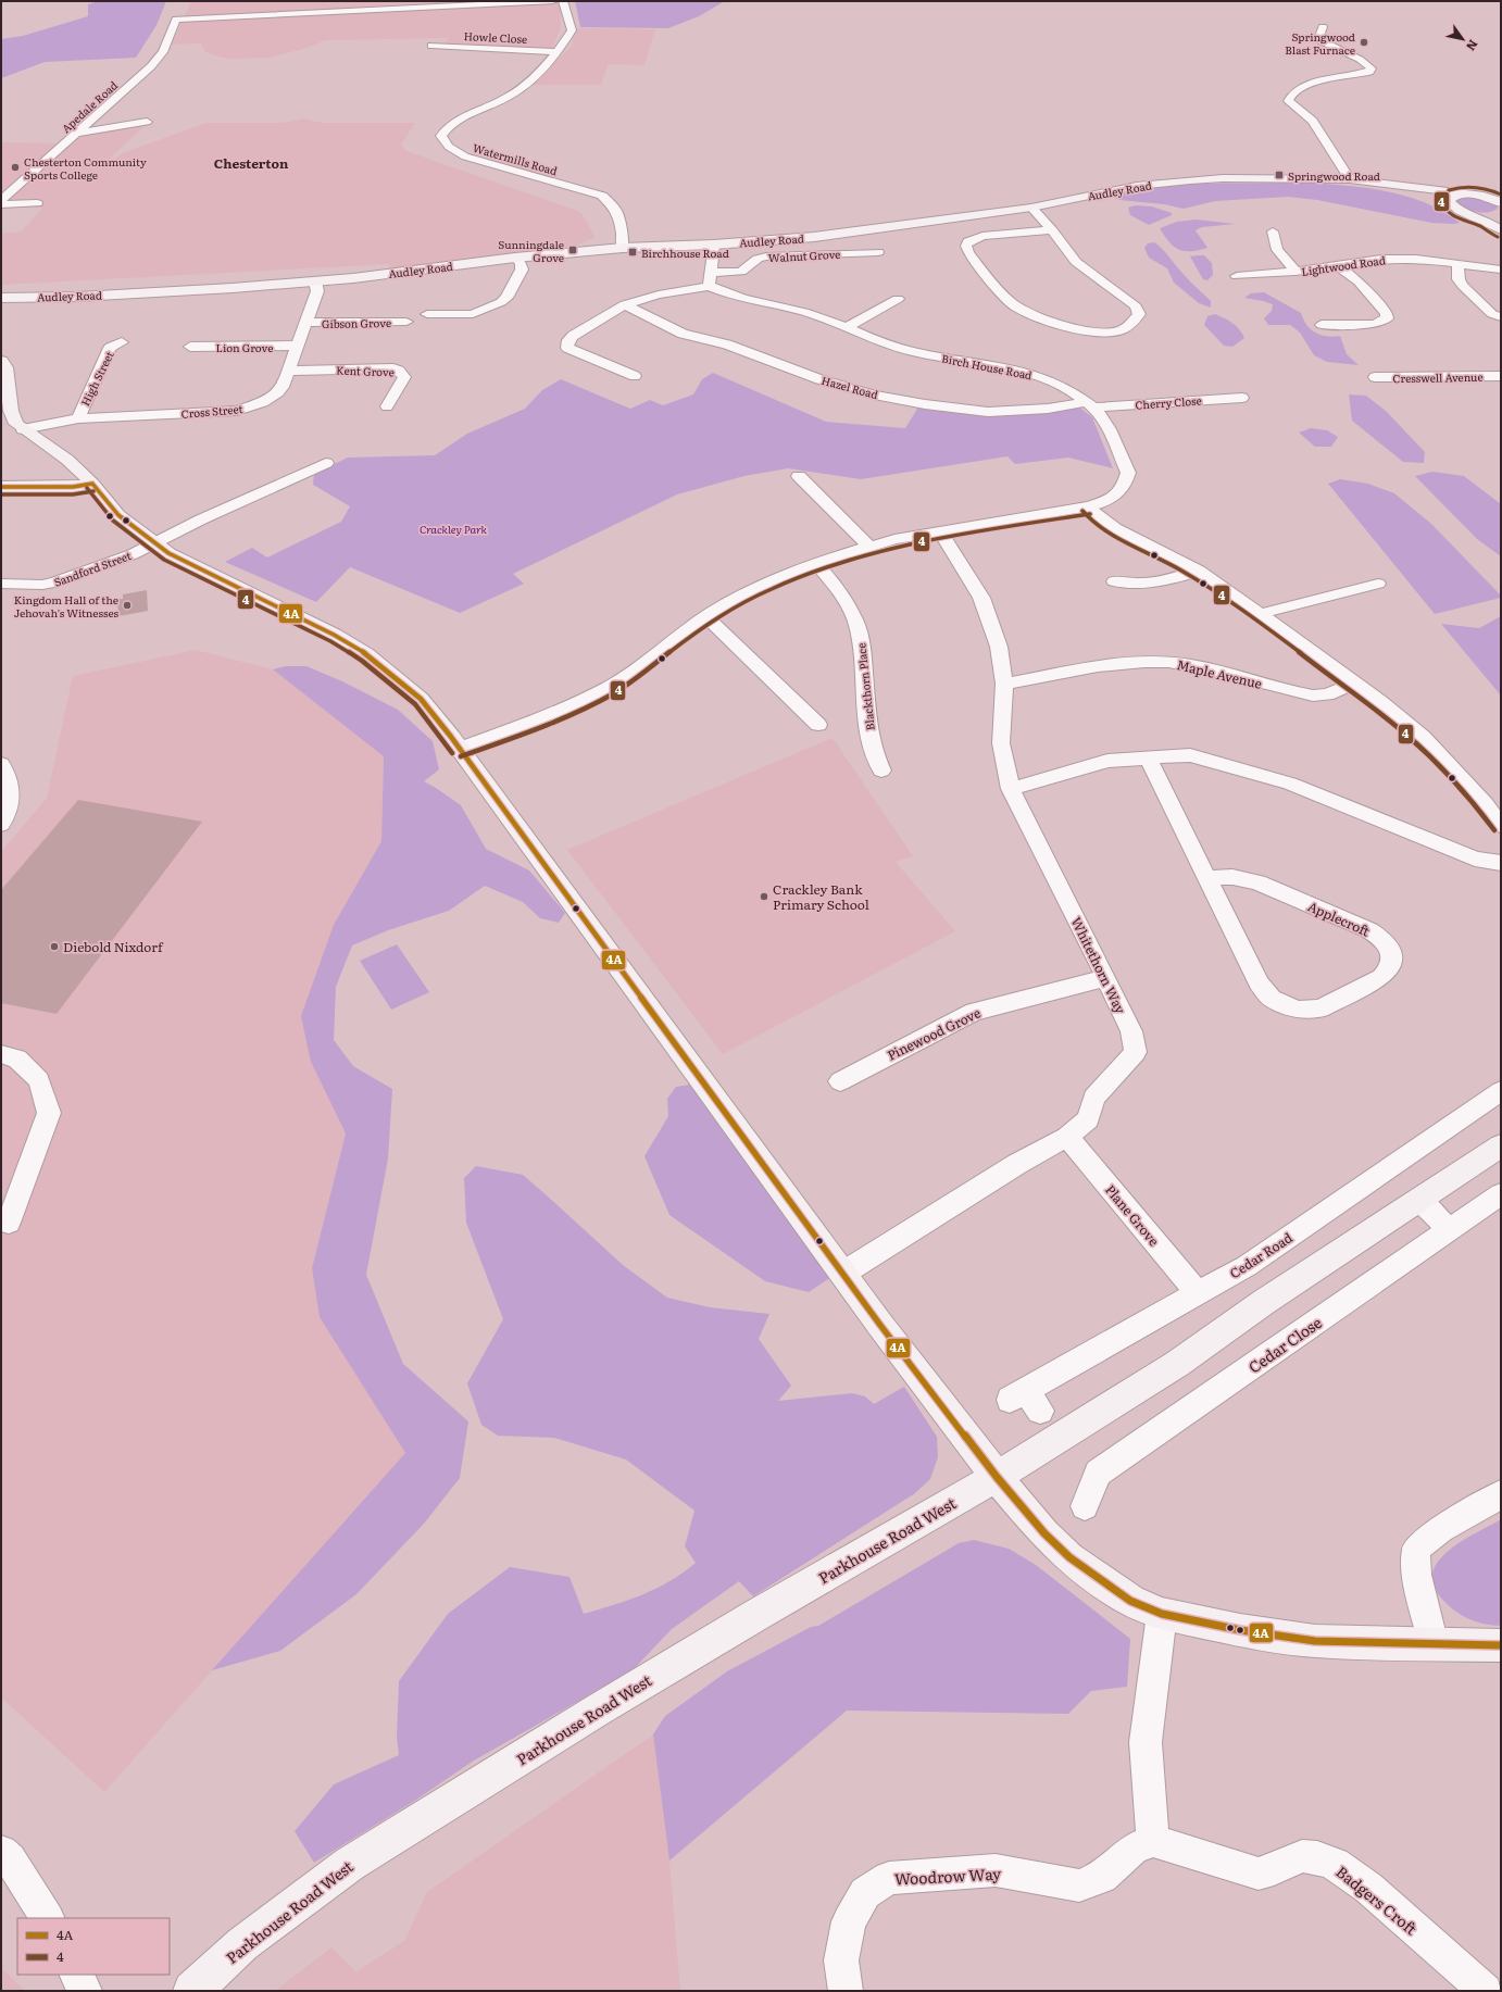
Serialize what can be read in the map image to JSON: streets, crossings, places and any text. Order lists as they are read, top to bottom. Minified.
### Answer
{"streets":{"street":["Howle Close","Apedale Road","Watermills Road","Audley Road","Walnut Grove","Lightwood Road","Gibson Grove","Lion Grove","Birch House Road","Kent Grove","Cresswell Avenue","High Street","Hazel Road","Cherry Close","Cross Street","Sandford Street","Maple Avenue","Blackthorn Place","Applecroft","Whitethorn Way","Pinewood Grove","Plane Grove","Cedar Road","Cedar Close","Parkhouse Road West","Woodrow Way","Badgers Croft"]},"crossings":[["Howle Close","Watermills Road"],["Watermills Road","Audley Road"],["Audley Road","Cross Street"],["Walnut Grove","Birch House Road"],["Walnut Grove","Hazel Road"],["Gibson Grove","Cross Street"],["Lion Grove","Cross Street"],["Birch House Road","Hazel Road"],["Birch House Road","Cherry Close"],["Birch House Road","Blackthorn Place"],["Birch House Road","Whitethorn Way"],["Kent Grove","Cross Street"],["High Street","Cross Street"],["Hazel Road","Cherry Close"],["Maple Avenue","Whitethorn Way"],["Whitethorn Way","Pinewood Grove"],["Whitethorn Way","Plane Grove"],["Plane Grove","Cedar Road"],["Woodrow Way","Badgers Croft"]],"districts":["Chesterton"],"parks":["Crackley Park"],"places":{"other":["Springwood Blast Furnace","Chesterton Community Sports College","Kingdom Hall of the Jehovah's Witnesses","Crackley Bank Primary School","Diebold Nixdorf"],"transit":["Springwood Road","Sunningdale Grove","Birchhouse Road"]},"lines":["transit line 4","transit line 4A"],"legend":["4A","4"],"north":"bottom right"}
